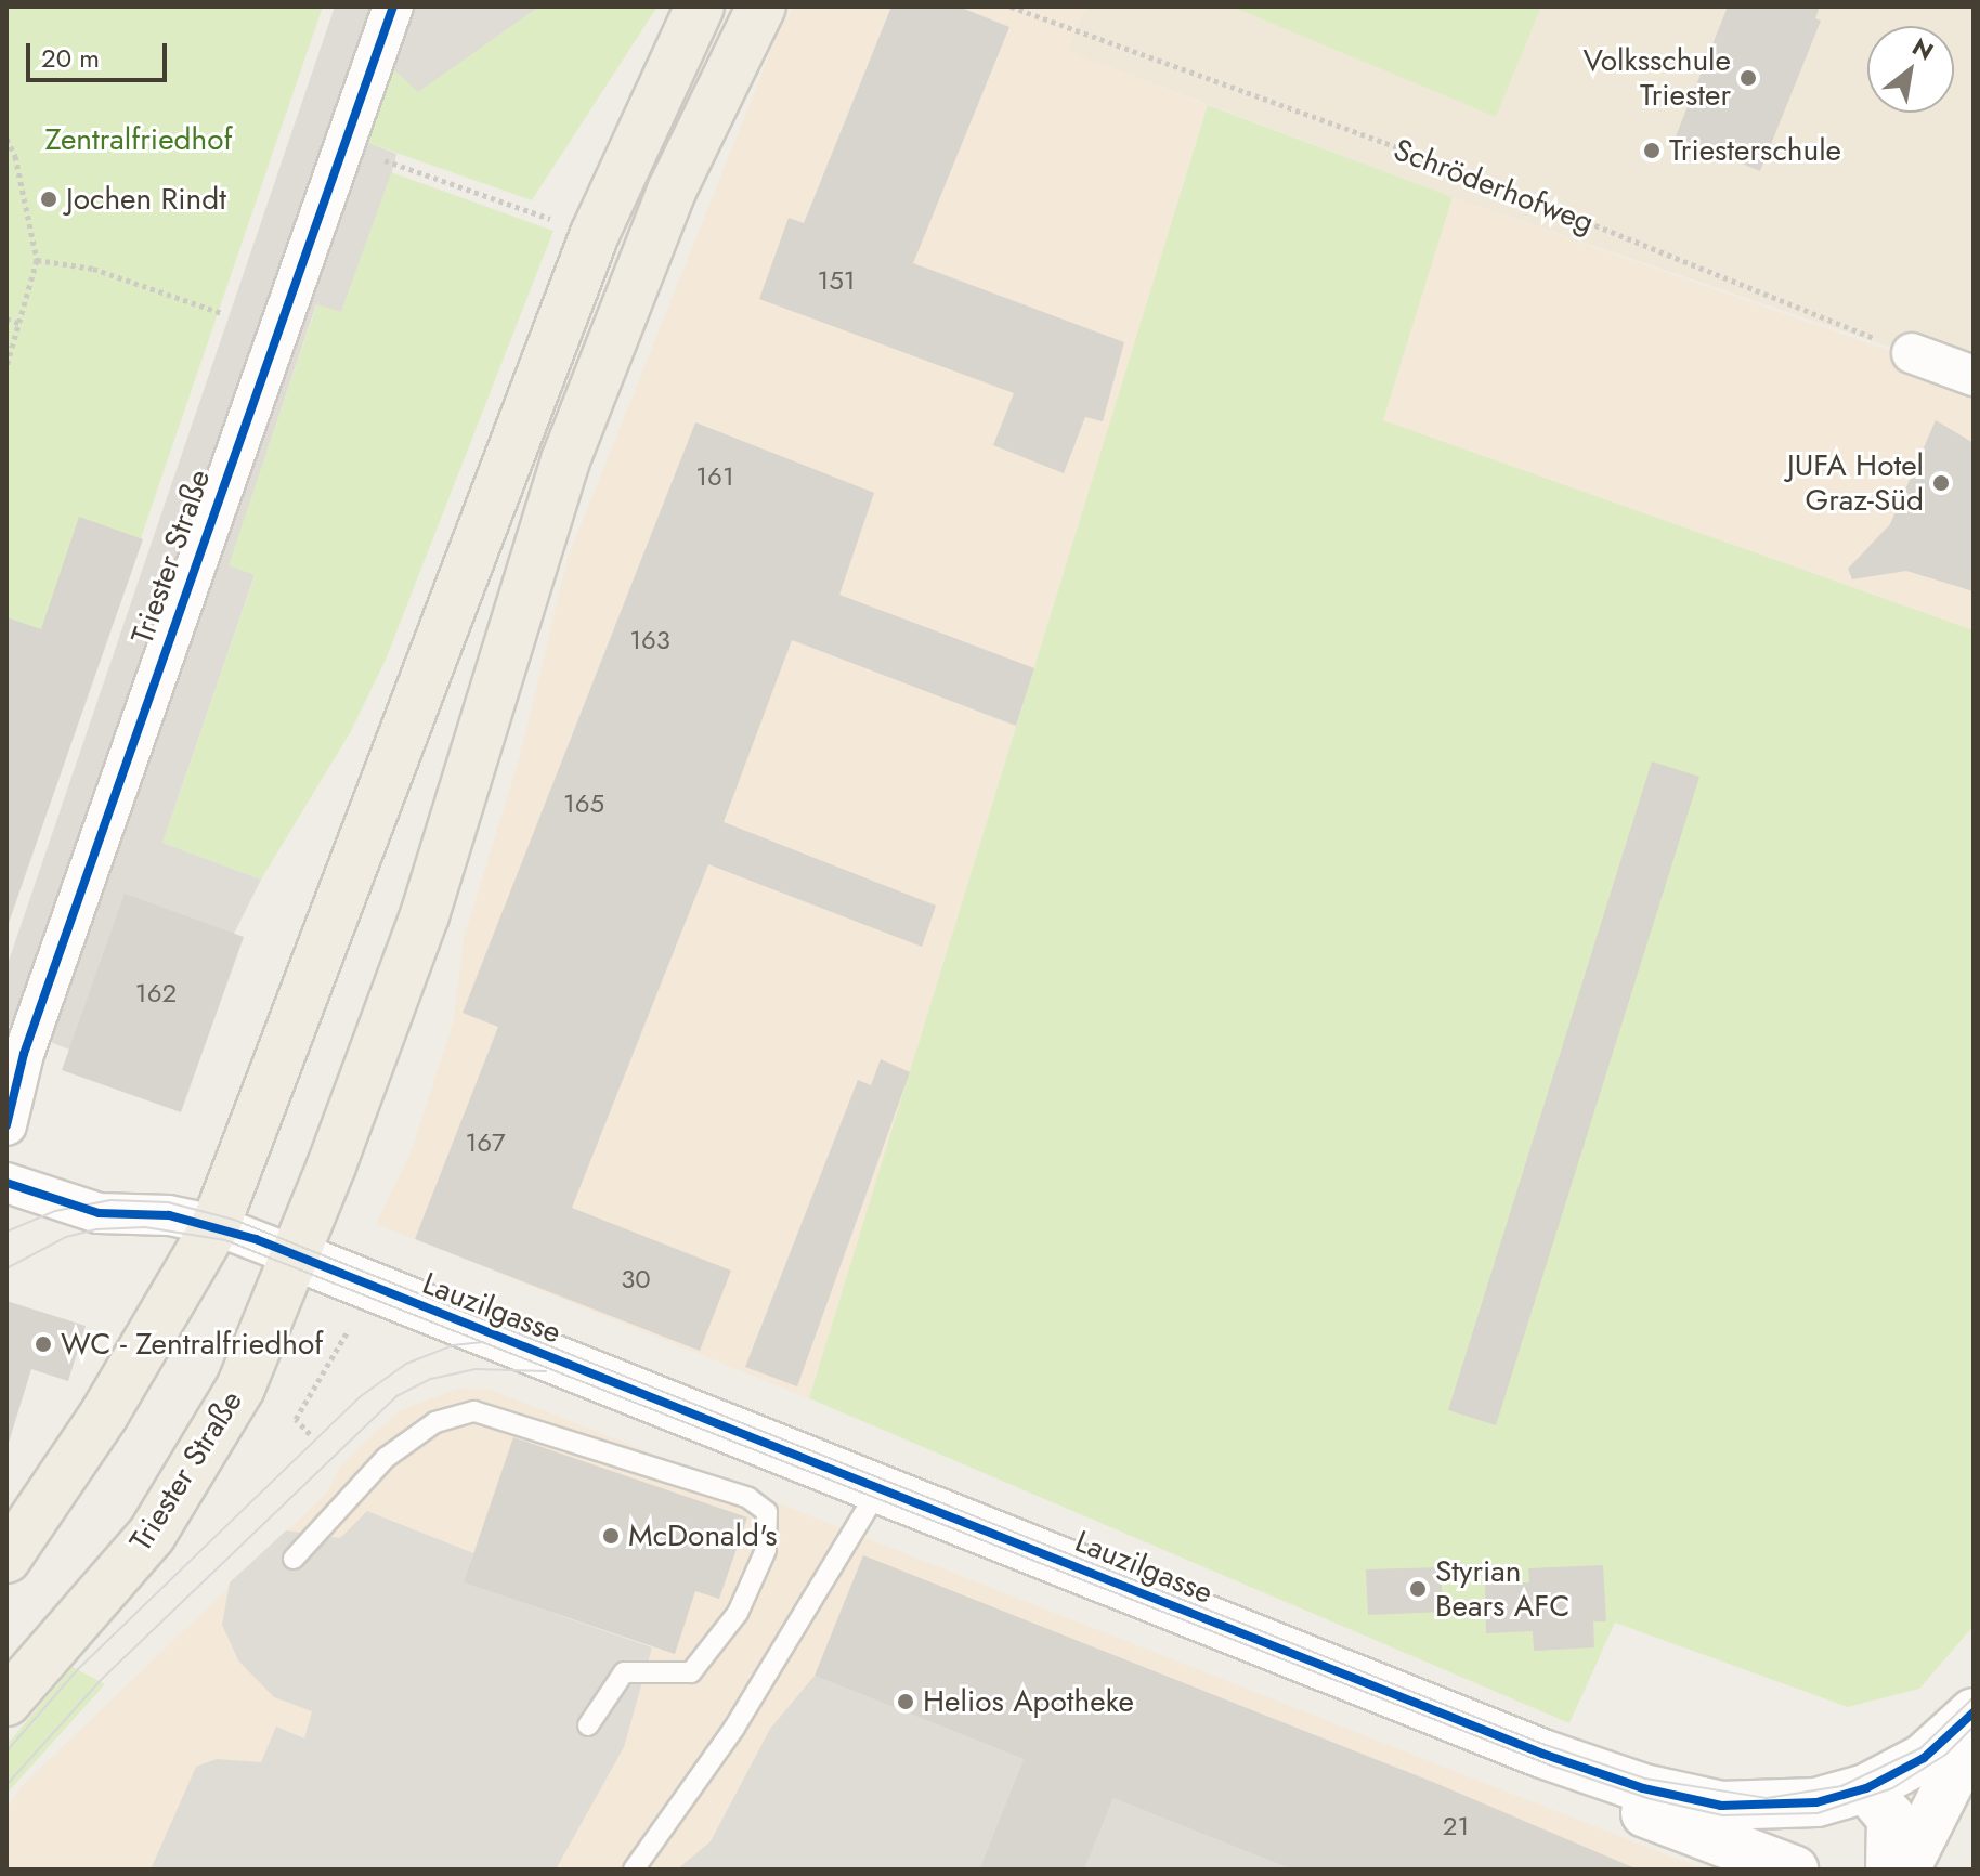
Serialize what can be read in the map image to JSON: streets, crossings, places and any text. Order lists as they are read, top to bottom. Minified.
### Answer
{"streets":{"main road":["Triester Straße"],"street":["Lauzilgasse"],"path":["Schröderhofweg"]},"crossings":[["Triester Straße","Lauzilgasse"]],"parks":["Zentralfriedhof"],"places":["Volksschule Triester","Triesterschule","Jochen Rindt","JUFA Hotel Graz-Süd","WC - Zentralfriedhof","McDonald's","Styrian Bears AFC","Helios Apotheke"],"house_numbers":["151","161","163","165","162","167","30","21"],"scale_bar":"20 m","north":"top right"}
